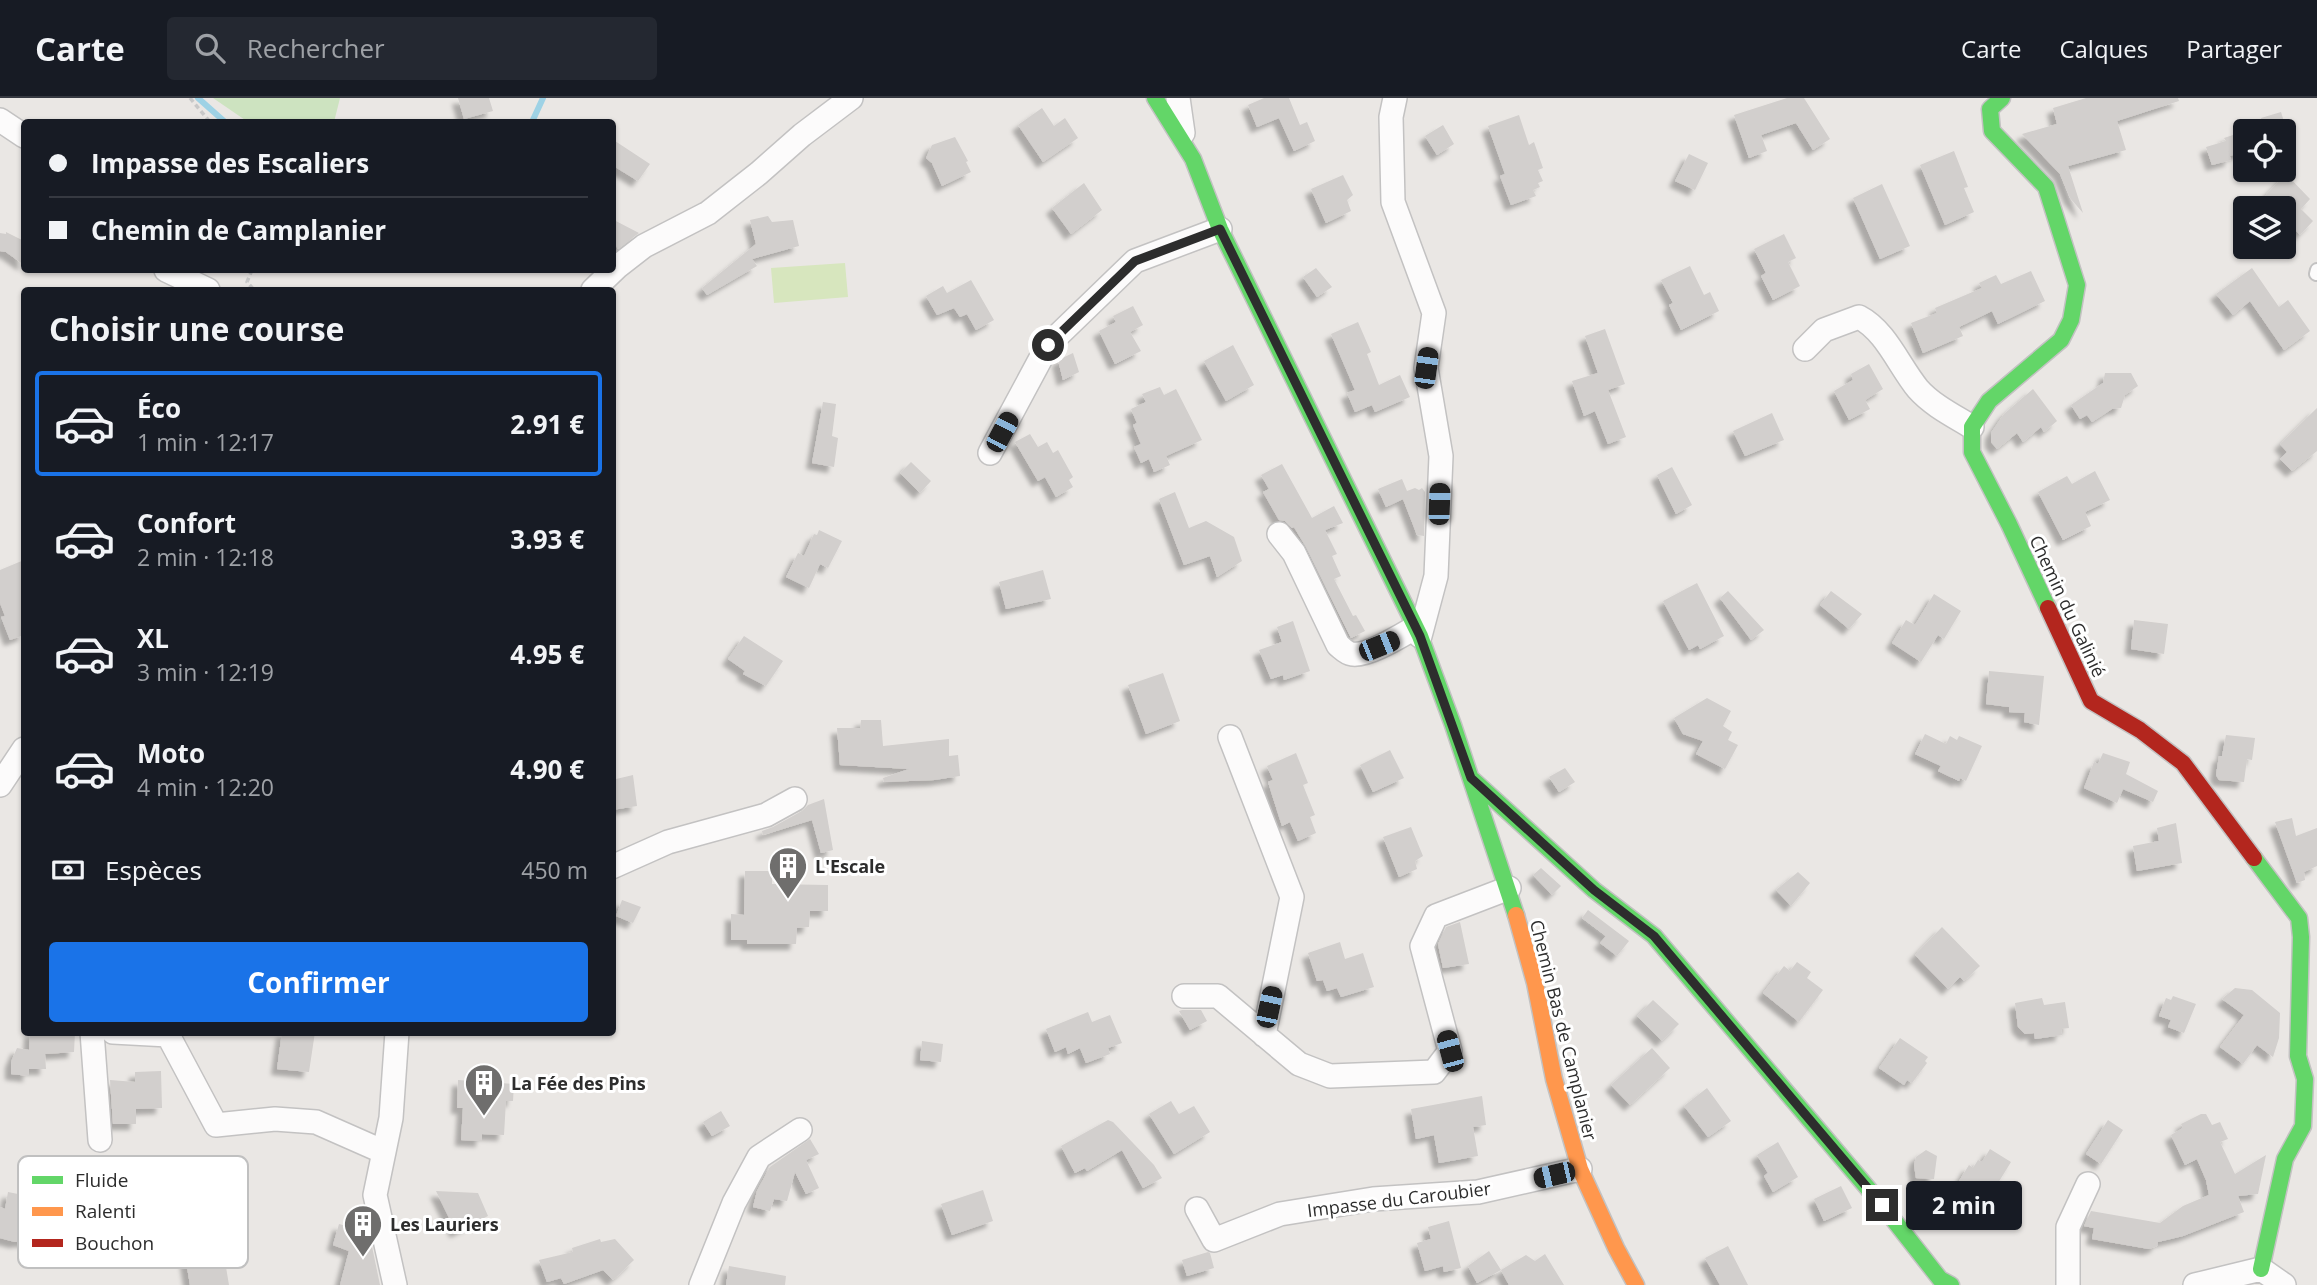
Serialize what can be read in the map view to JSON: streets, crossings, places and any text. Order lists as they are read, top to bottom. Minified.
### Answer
{"streets":{"street":["Chemin du Galinié","Chemin Bas de Camplanier","Impasse du Caroubier"]},"crossings":[["Chemin Bas de Camplanier","Impasse du Caroubier"]],"places":{"building":["L'Escale","La Fée des Pins","Les Lauriers"]},"legend":["Fluide","Ralenti","Bouchon"],"page":{"header":"Carte","search":"Rechercher","nav":["Carte","Calques","Partager"],"banner":["Impasse des Escaliers","Chemin de Camplanier"],"heading":"Choisir une course","list":[{"name":"Éco","note":"1 min · 12:17","value":"2.91 €"},{"name":"Confort","note":"2 min · 12:18","value":"3.93 €"},{"name":"XL","note":"3 min · 12:19","value":"4.95 €"},{"name":"Moto","note":"4 min · 12:20","value":"4.90 €"}],"pay":["Espèces","450 m"],"buttons":"Confirmer","bubble":"2 min"}}
